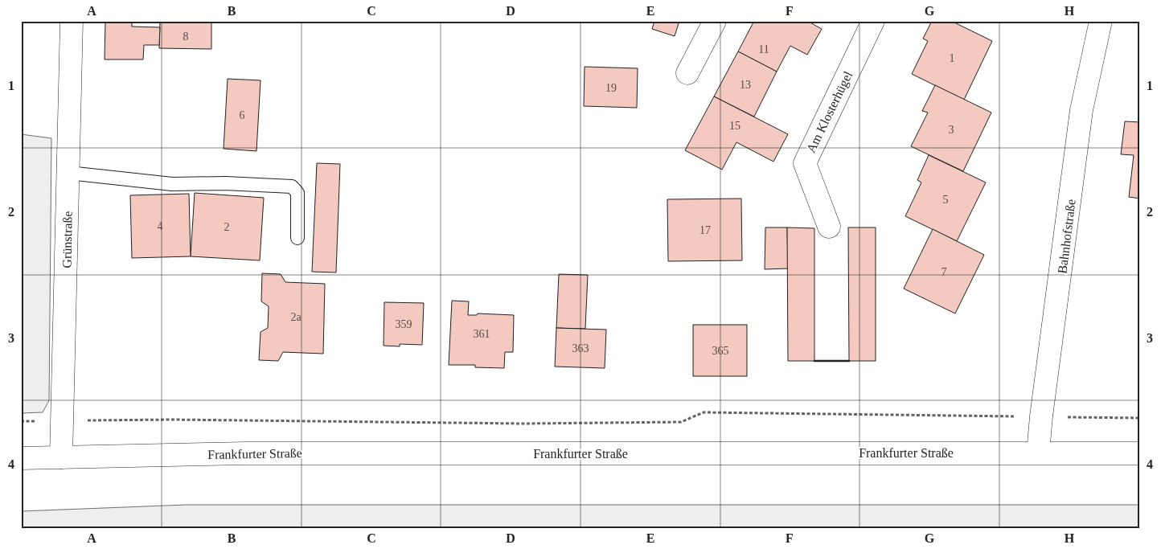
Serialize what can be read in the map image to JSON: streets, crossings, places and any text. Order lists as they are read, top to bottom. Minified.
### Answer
{"streets":{"street":["Am Klosterhügel","Bahnhofstraße","Grünstraße","Frankfurter Straße"]},"crossings":[["Bahnhofstraße","Frankfurter Straße"],["Grünstraße","Frankfurter Straße"]],"house_numbers":["8","11","1","13","19","6","15","3","5","4","2","17","7","2a","359","361","363","365"],"grid":{"columns":["A","B","C","D","E","F","G","H"],"rows":["1","2","3","4"]}}
